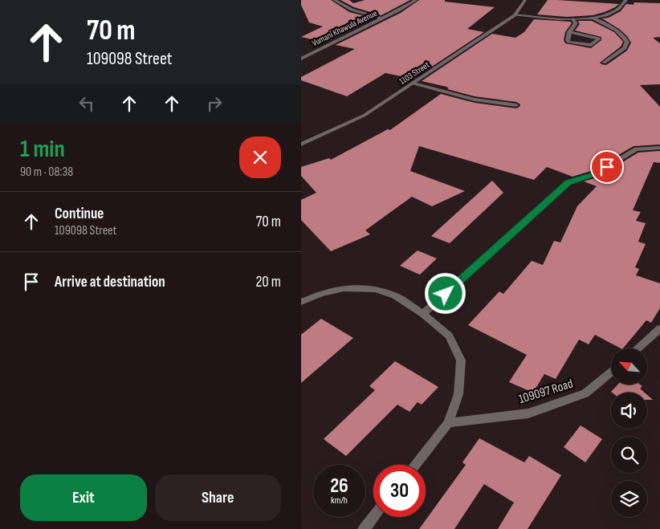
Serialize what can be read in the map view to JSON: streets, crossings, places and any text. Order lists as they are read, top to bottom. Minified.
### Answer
{"streets":{"street":["Vumani Khawula Avenue","1103 Street","109097 Road"]},"north":"top left","page":{"turn":["70 m","109098 Street"],"heading":["1 min","90 m · 08:38"],"list":[{"name":"Continue","note":"109098 Street","value":"70 m"},{"name":"Arrive at destination","value":"20 m"}],"speed":"26 km/h","limit":"30","buttons":["Exit","Share"]}}
